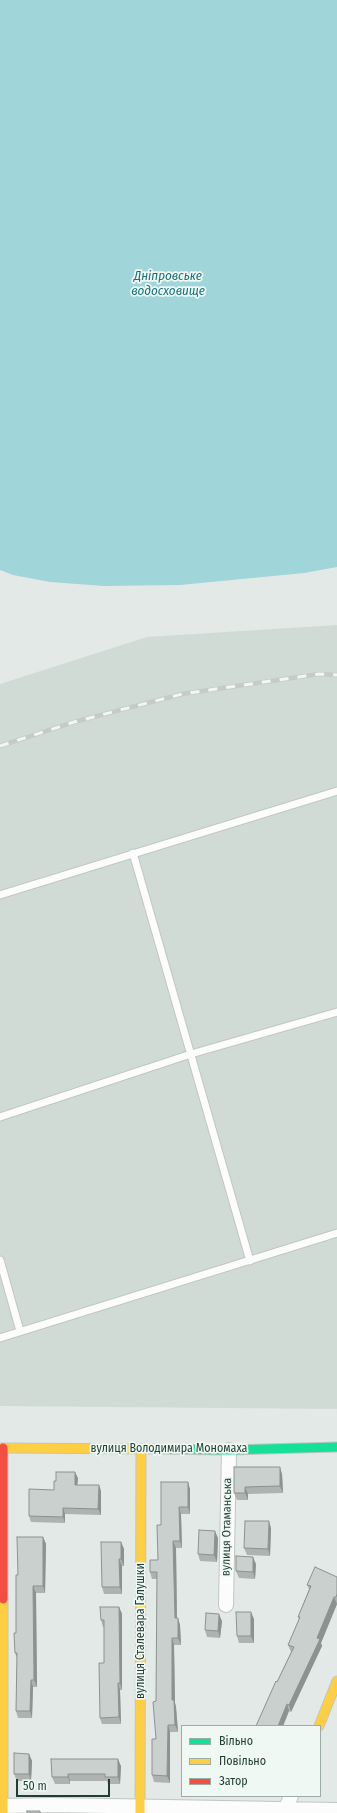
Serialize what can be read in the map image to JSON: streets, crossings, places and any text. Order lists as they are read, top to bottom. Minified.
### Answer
{"streets":{"street":["вулиця Володимира Мономаха","вулиця Отаманська","вулиця Сталевара Галушки"]},"crossings":[["вулиця Володимира Мономаха","вулиця Отаманська"],["вулиця Володимира Мономаха","вулиця Сталевара Галушки"]],"water":["Дніпровське водосховище"],"legend":["Вільно","Повільно","Затор"],"scale_bar":"50 m"}
